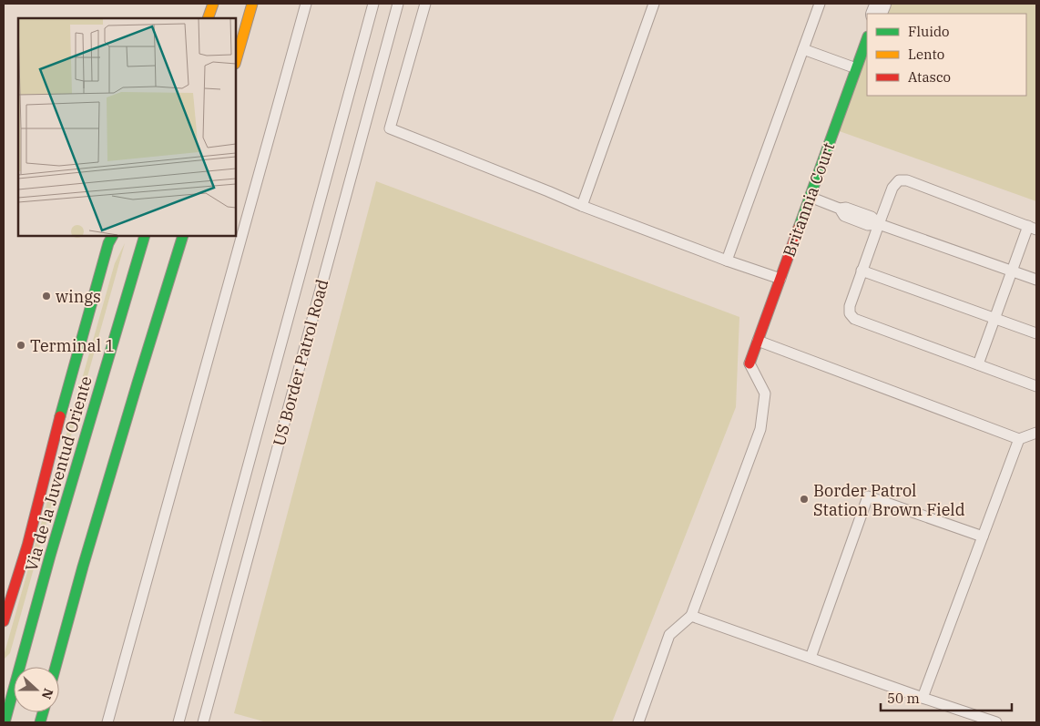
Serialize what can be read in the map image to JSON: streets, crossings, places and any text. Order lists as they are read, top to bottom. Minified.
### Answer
{"streets":{"main road":["Britannia Court","Via de la Juventud Oriente"],"lane":["US Border Patrol Road"]},"places":["wings","Terminal 1","Border Patrol Station Brown Field"],"legend":["Fluido","Lento","Atasco"],"scale_bar":"50 m","north":"right"}
